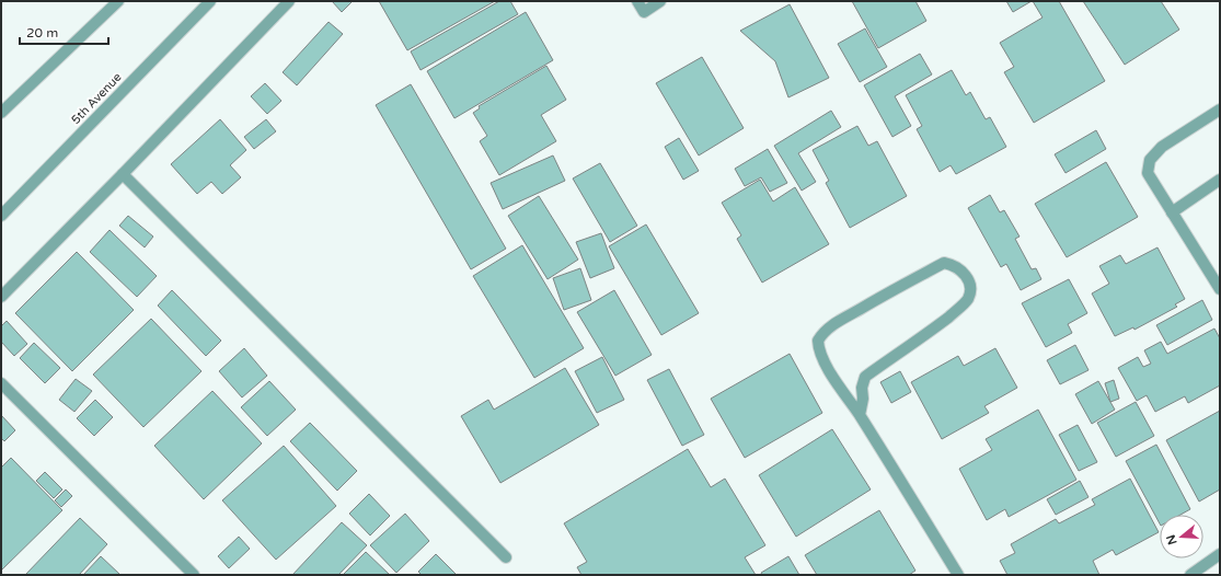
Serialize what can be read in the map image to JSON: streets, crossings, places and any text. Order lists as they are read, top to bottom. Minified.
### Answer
{"streets":{"street":["5th Avenue"]},"scale_bar":"20 m","north":"left"}
